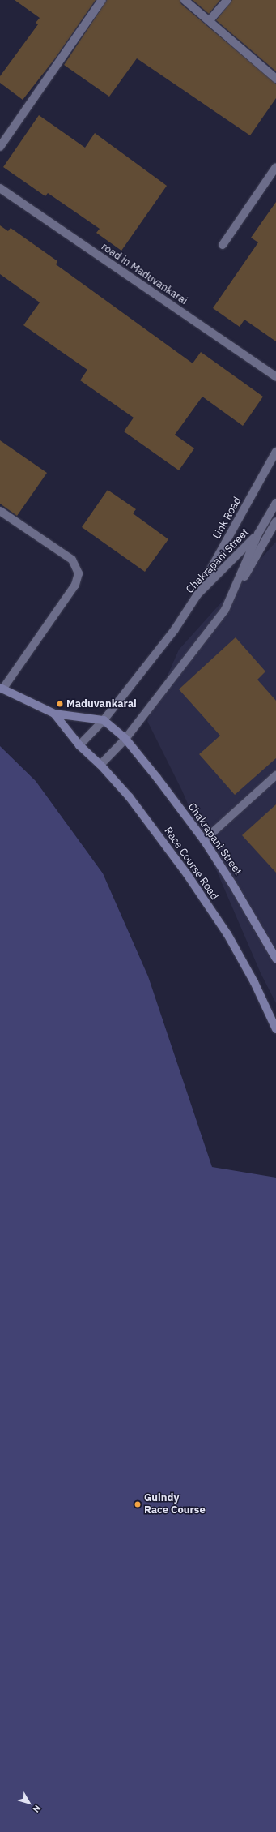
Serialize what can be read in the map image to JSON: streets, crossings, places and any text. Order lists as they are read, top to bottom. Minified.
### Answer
{"streets":{"main road":["Chakrapani Street","Race Course Road"],"street":["road in Maduvankarai","Link Road"]},"crossings":[["Link Road","Chakrapani Street"],["Chakrapani Street","Race Course Road"]],"places":["Maduvankarai","Guindy Race Course"],"north":"bottom right"}
